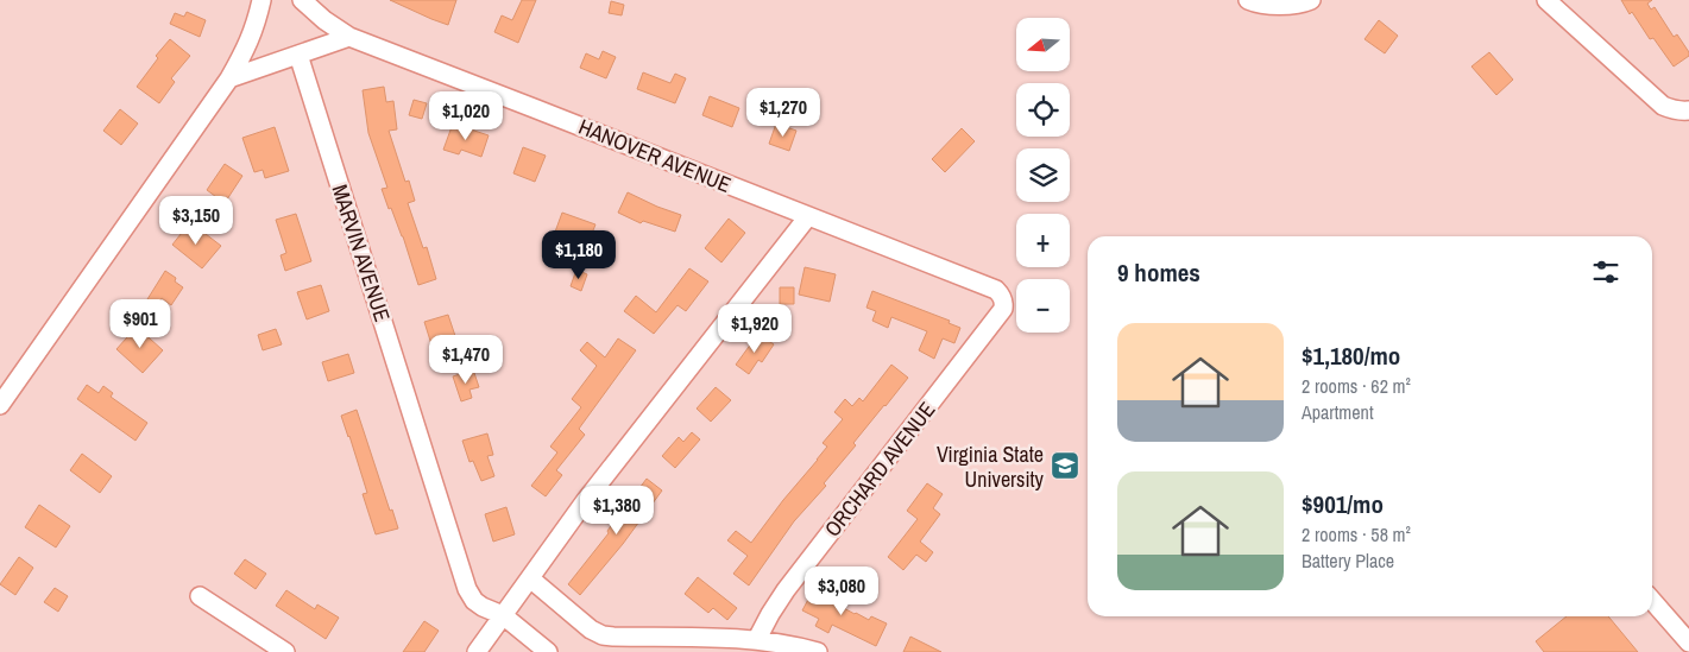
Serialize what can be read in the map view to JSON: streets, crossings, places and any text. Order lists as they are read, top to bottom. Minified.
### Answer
{"streets":{"street":["HANOVER AVENUE","MARVIN AVENUE","ORCHARD AVENUE"]},"crossings":[["HANOVER AVENUE","ORCHARD AVENUE"]],"places":{"school or university":["Virginia State University"]},"north":"left","page":{"map_buttons":["+","−"],"price":["$1,270","$1,020","$3,150","$1,180","$901","$1,920","$1,470","$1,380","$3,080"],"heading":"9 homes","list":[{"name":"$1,180/mo","note":"2 rooms · 62 m² · Apartment"},{"name":"$901/mo","note":"2 rooms · 58 m² · Battery Place"}]}}
